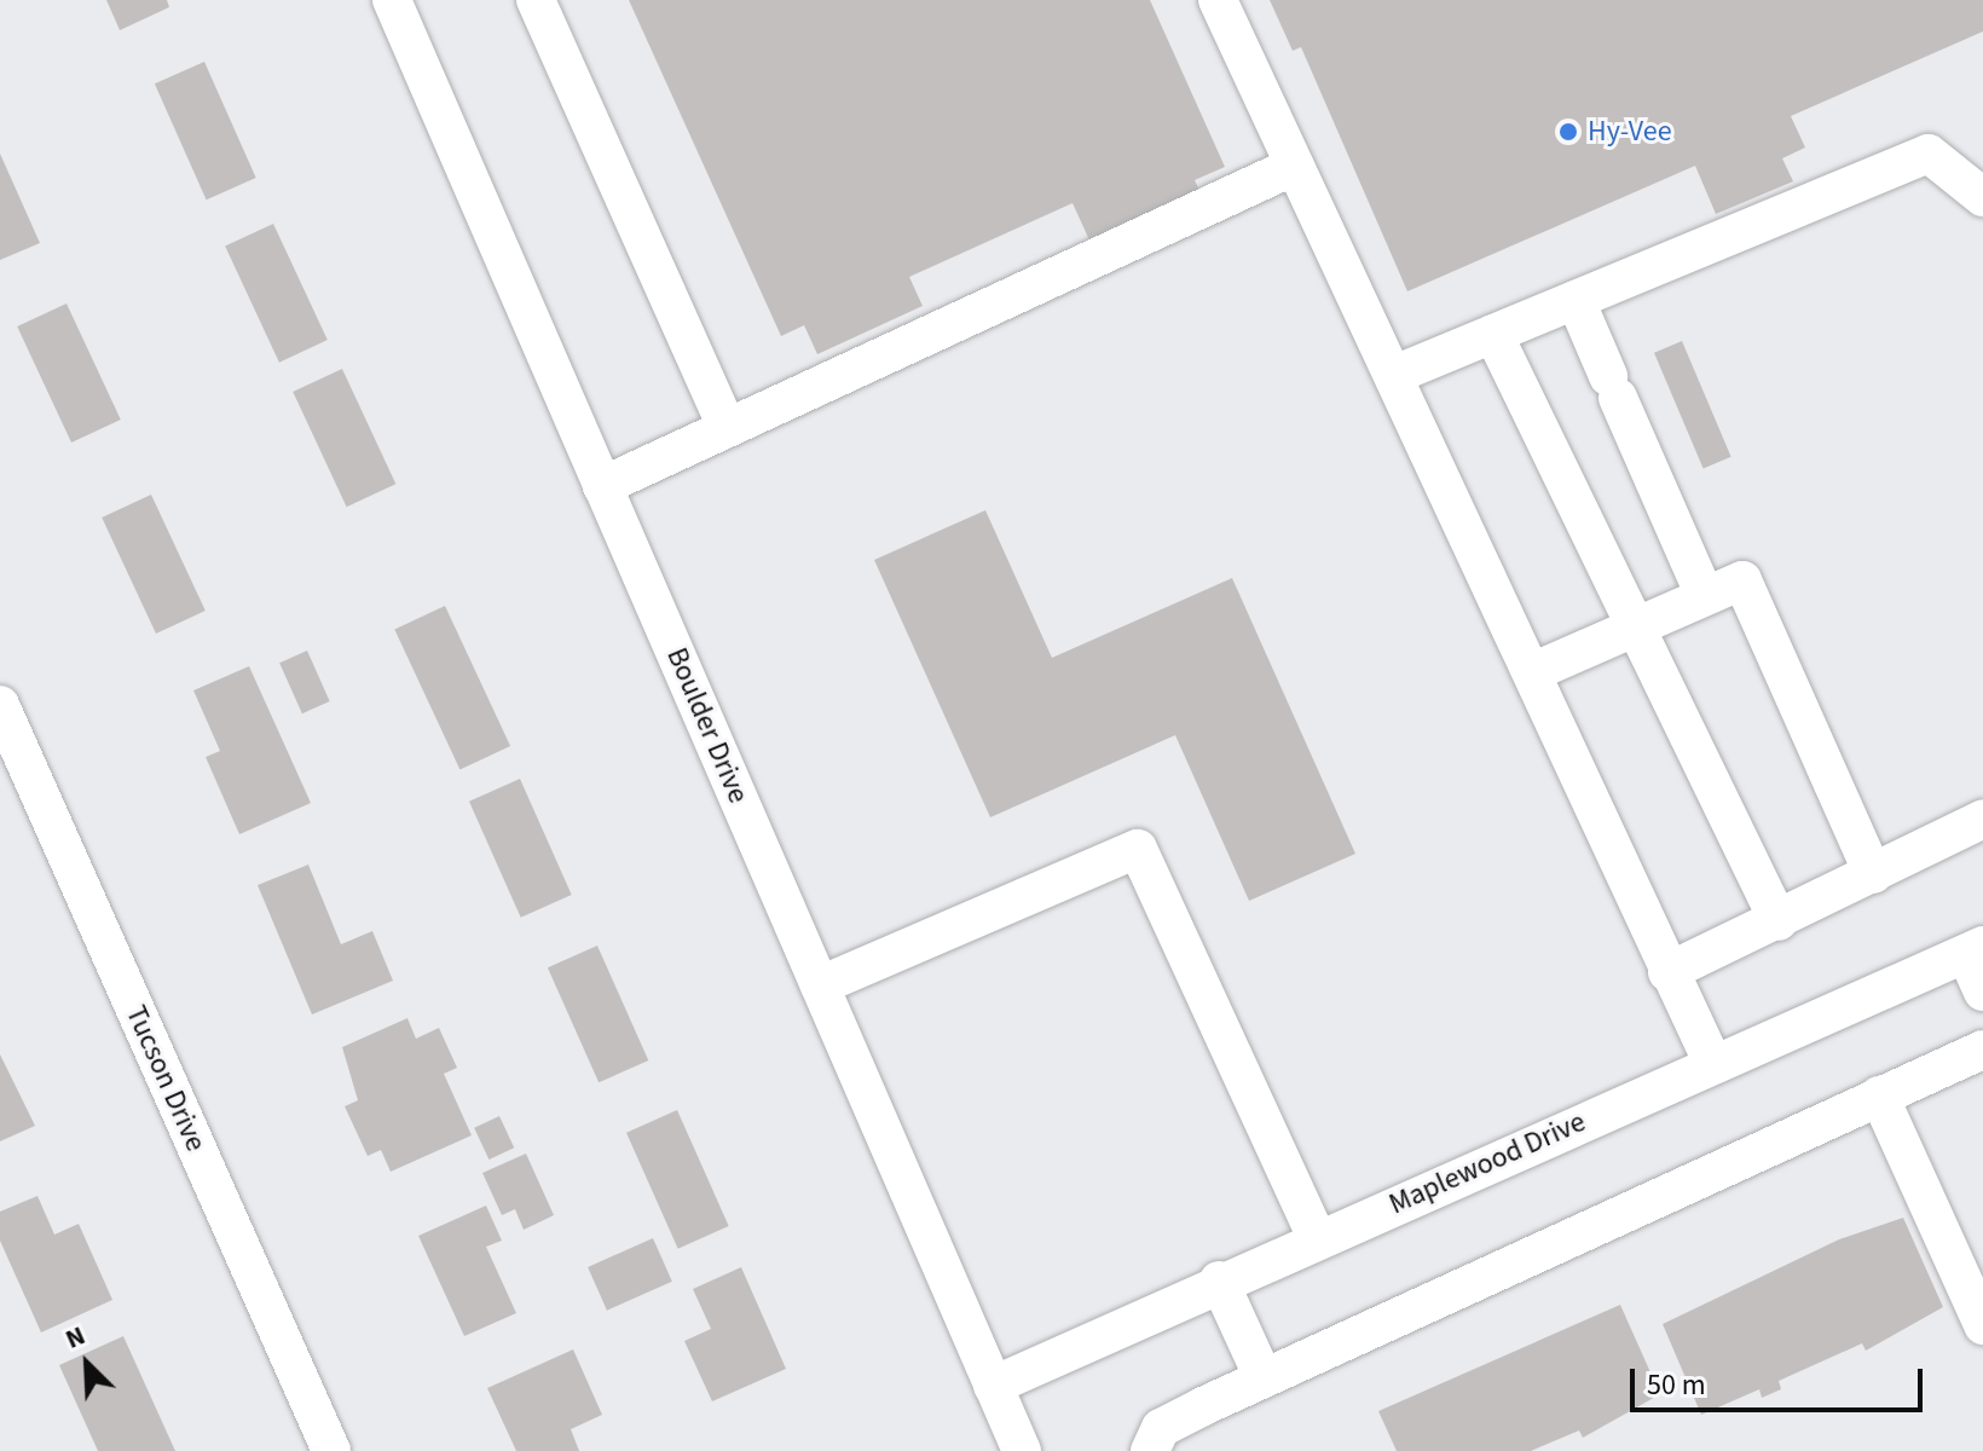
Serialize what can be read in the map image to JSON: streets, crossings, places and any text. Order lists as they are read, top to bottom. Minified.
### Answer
{"streets":{"street":["Boulder Drive","Tucson Drive","Maplewood Drive"]},"crossings":[["Boulder Drive","Maplewood Drive"]],"places":["Hy-Vee"],"scale_bar":"50 m","north":"top left"}
